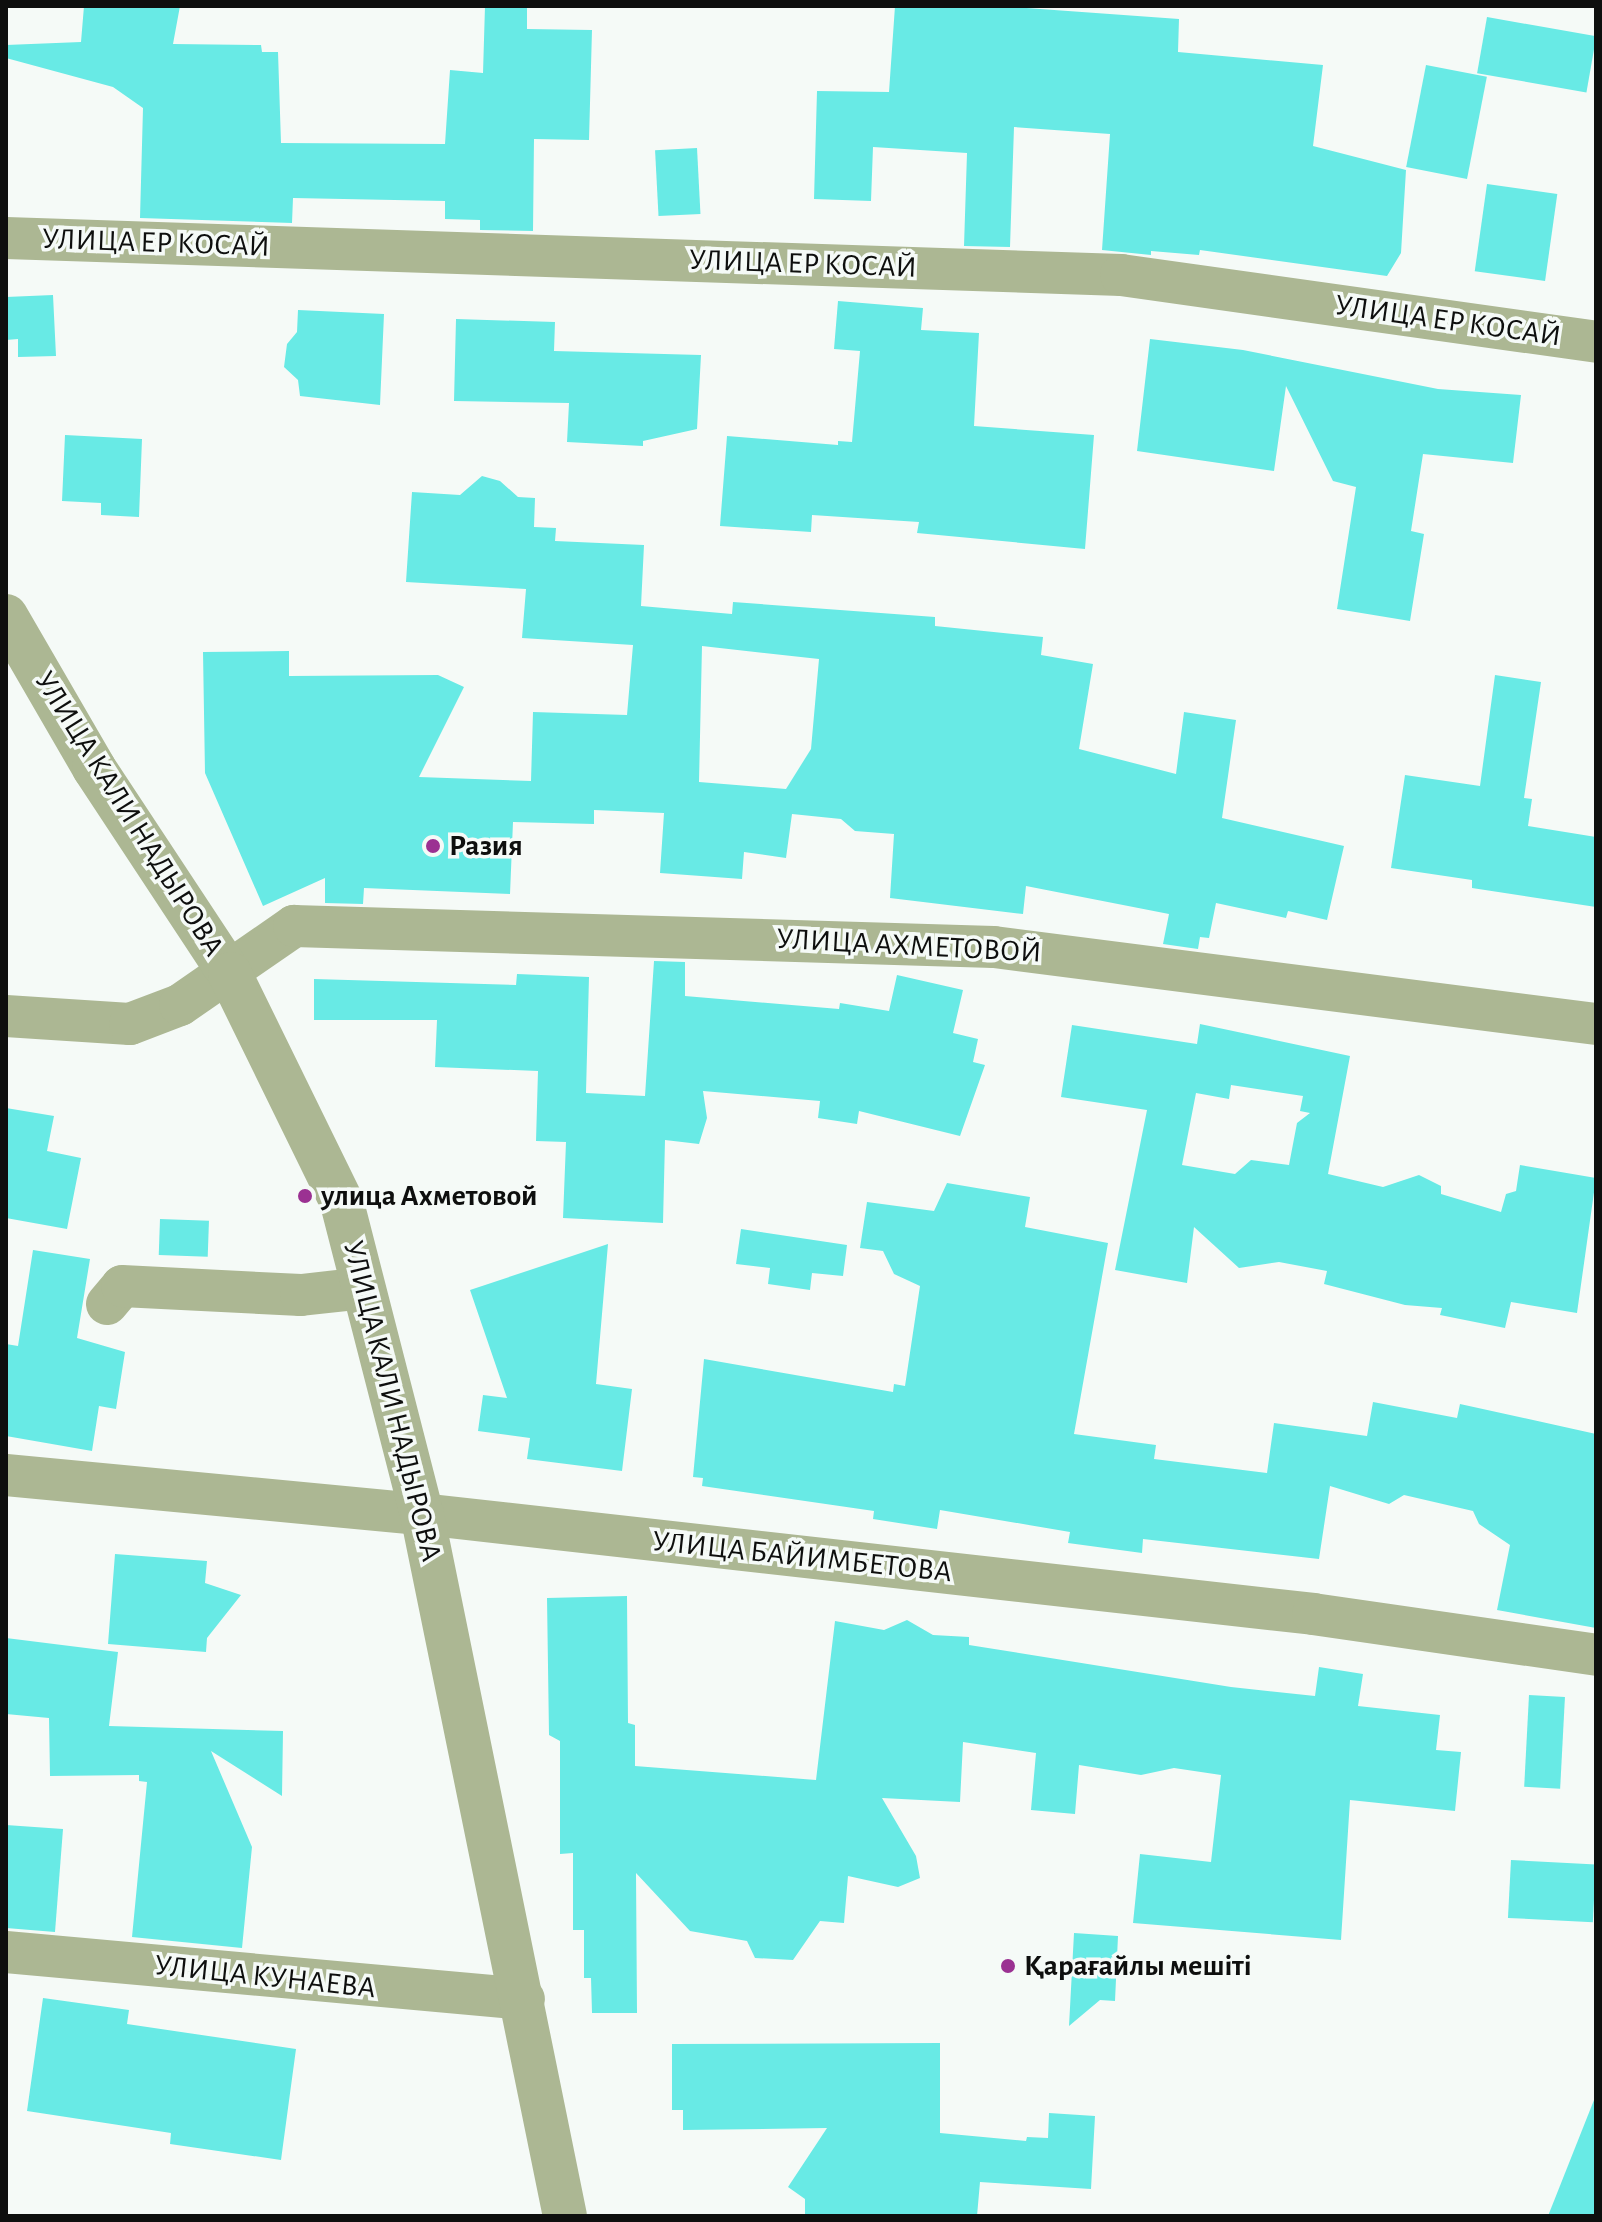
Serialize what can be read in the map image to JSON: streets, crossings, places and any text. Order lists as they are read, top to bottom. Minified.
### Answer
{"streets":{"street":["УЛИЦА ЕР КОСАЙ","УЛИЦА КАЛИ НАДЫРОВА","УЛИЦА АХМЕТОВОЙ","УЛИЦА БАЙИМБЕТОВА","УЛИЦА КУНАЕВА"]},"crossings":[["УЛИЦА КАЛИ НАДЫРОВА","УЛИЦА АХМЕТОВОЙ"],["УЛИЦА КАЛИ НАДЫРОВА","УЛИЦА БАЙИМБЕТОВА"],["УЛИЦА КАЛИ НАДЫРОВА","УЛИЦА КУНАЕВА"]],"places":["Разия","улица Ахметовой","Қарағайлы мешіті"]}
